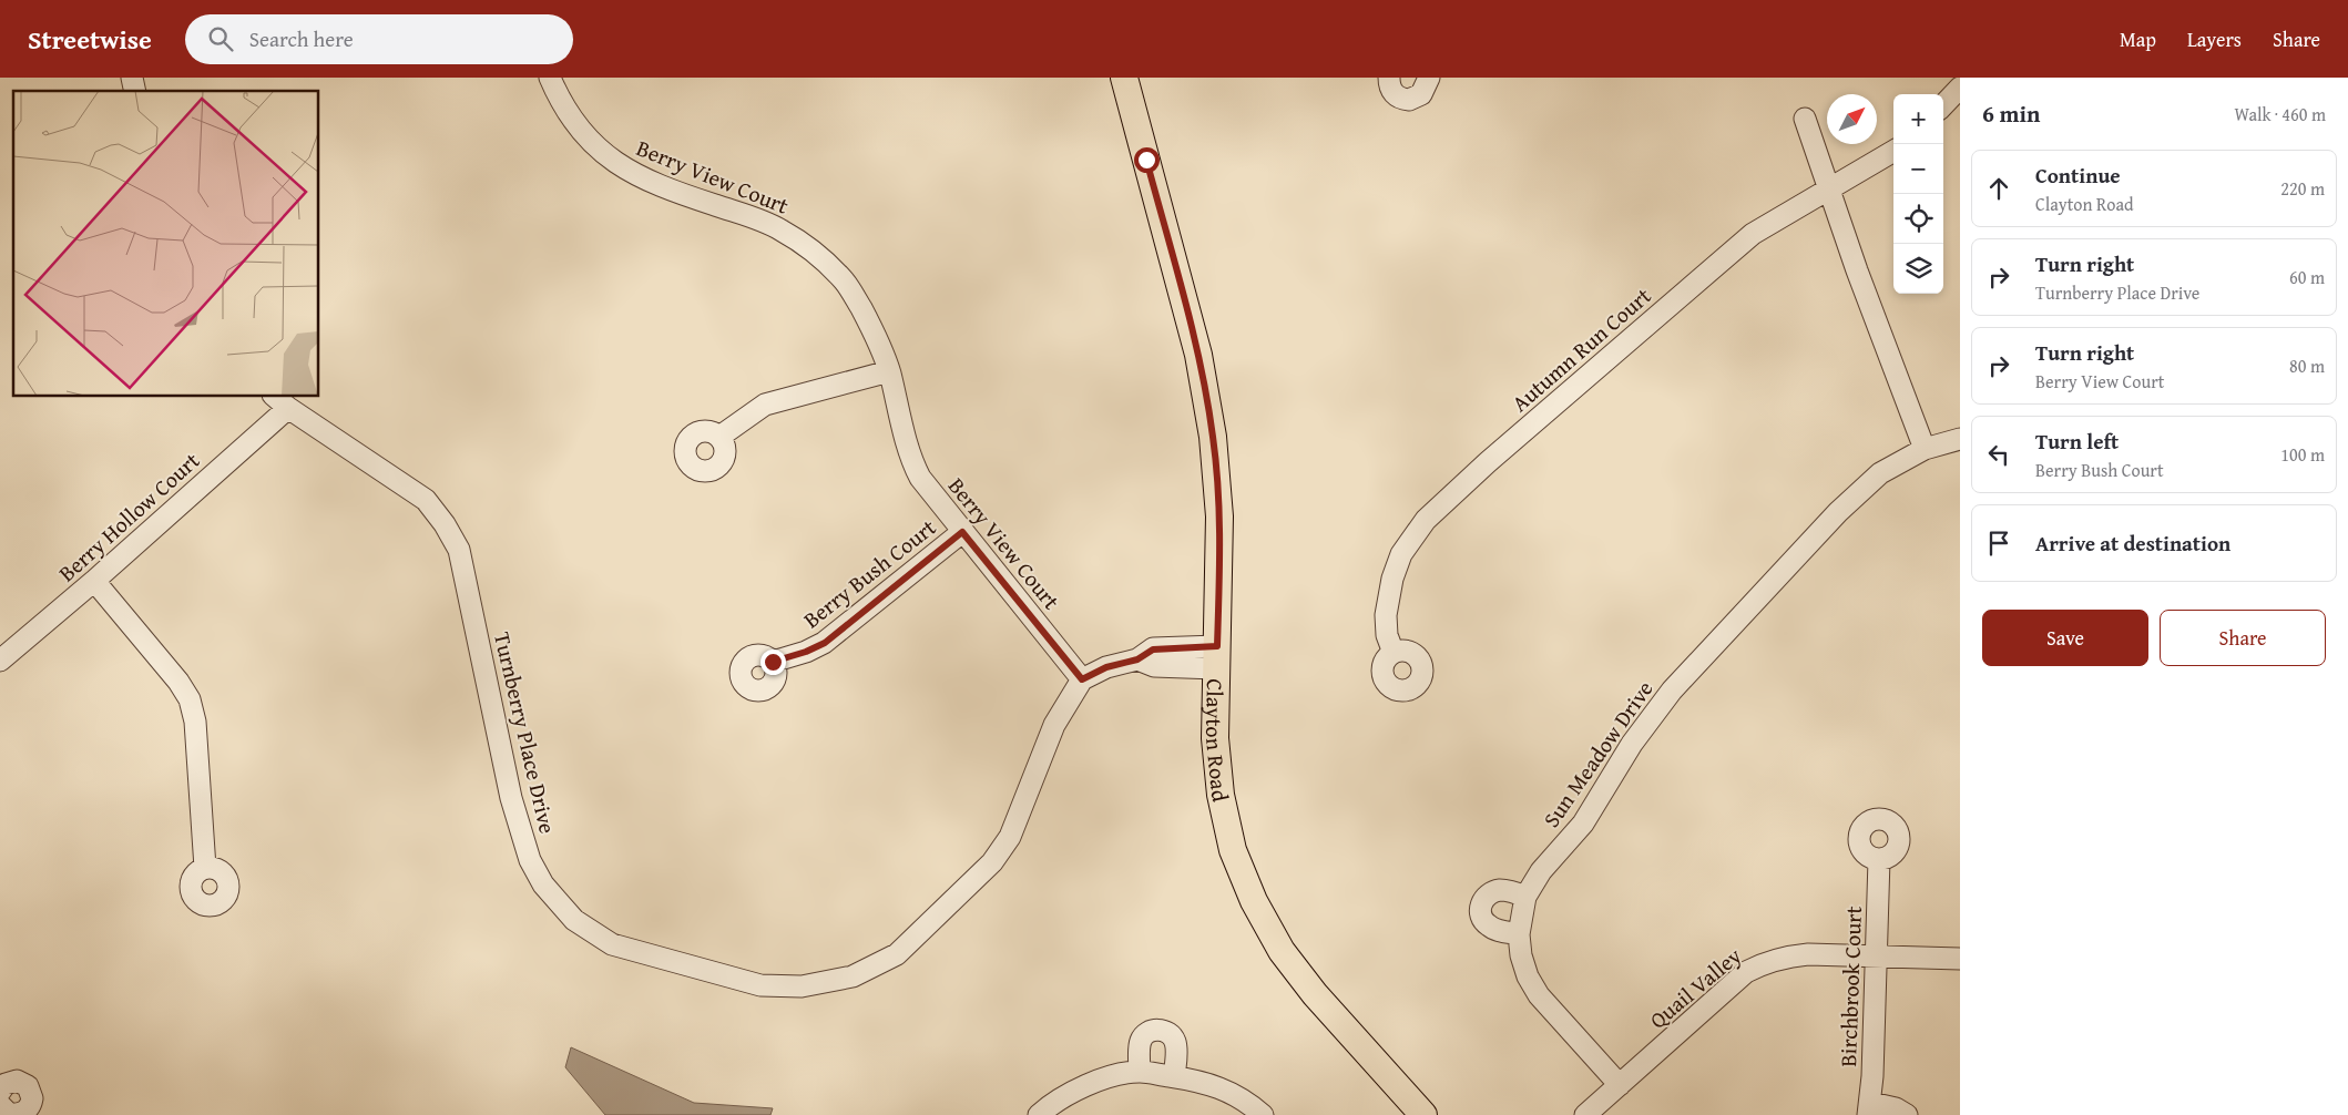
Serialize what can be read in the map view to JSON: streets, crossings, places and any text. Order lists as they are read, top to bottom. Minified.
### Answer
{"streets":{"main road":["Clayton Road"],"street":["Berry View Court","Autumn Run Court","Berry Hollow Court","Berry Bush Court","Turnberry Place Drive","Sun Meadow Drive","Birchbrook Court","Quail Valley"]},"crossings":[["Berry View Court","Berry Bush Court"],["Berry View Court","Turnberry Place Drive"],["Berry Hollow Court","Turnberry Place Drive"],["Sun Meadow Drive","Quail Valley"],["Birchbrook Court","Quail Valley"]],"north":"top right","page":{"header":"Streetwise","search":"Search here","nav":["Map","Layers","Share"],"heading":["6 min","Walk · 460 m"],"map_buttons":["+","−"],"list":[["Continue","Clayton Road","220 m"],["Turn right","Turnberry Place Drive","60 m"],["Turn right","Berry View Court","80 m"],["Turn left","Berry Bush Court","100 m"],"Arrive at destination"],"buttons":["Save","Share"]}}
